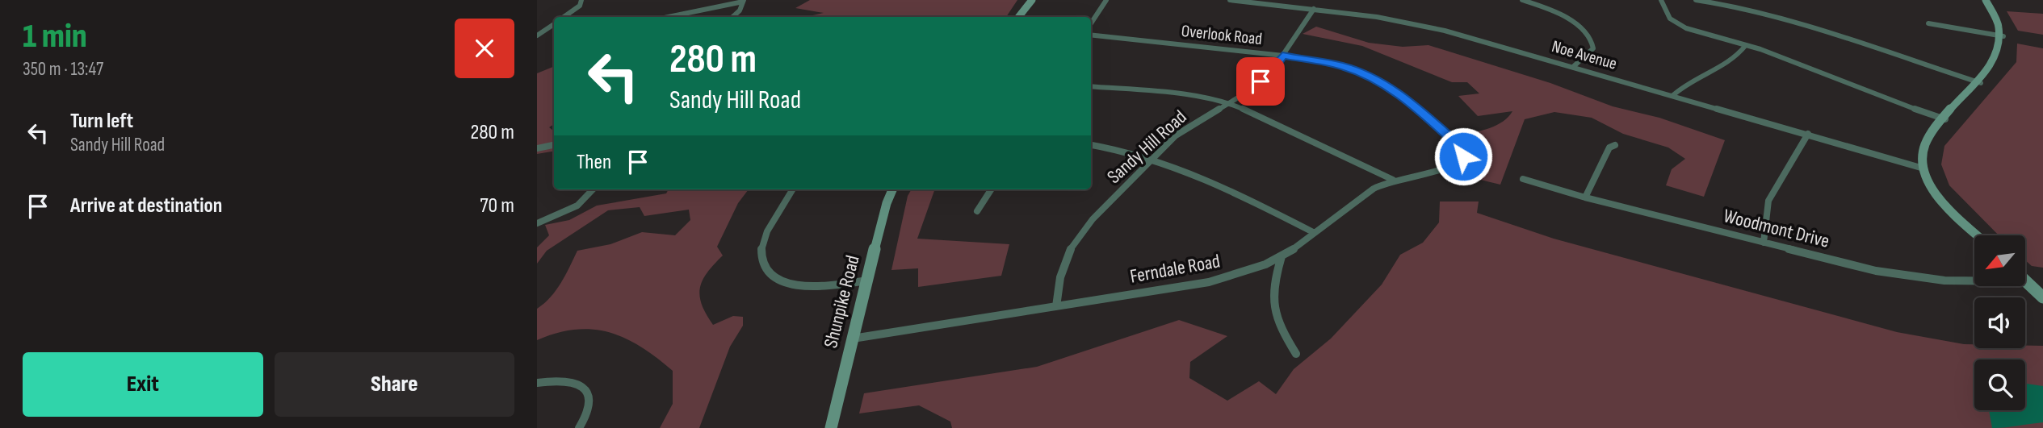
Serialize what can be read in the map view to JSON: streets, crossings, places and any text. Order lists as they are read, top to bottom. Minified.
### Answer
{"streets":{"main road":["Shunpike Road"],"street":["Overlook Road","Noe Avenue","Sandy Hill Road","Woodmont Drive","Ferndale Road"]},"crossings":[["Overlook Road","Sandy Hill Road"],["Overlook Road","Ferndale Road"],["Noe Avenue","Sandy Hill Road"],["Sandy Hill Road","Ferndale Road"],["Ferndale Road","Shunpike Road"]],"north":"bottom left","page":{"heading":["1 min","350 m · 13:47"],"turn":["280 m","Sandy Hill Road"],"list":[{"name":"Turn left","note":"Sandy Hill Road","value":"280 m"},{"name":"Arrive at destination","value":"70 m"}],"then":"Then","buttons":["Exit","Share"]}}
